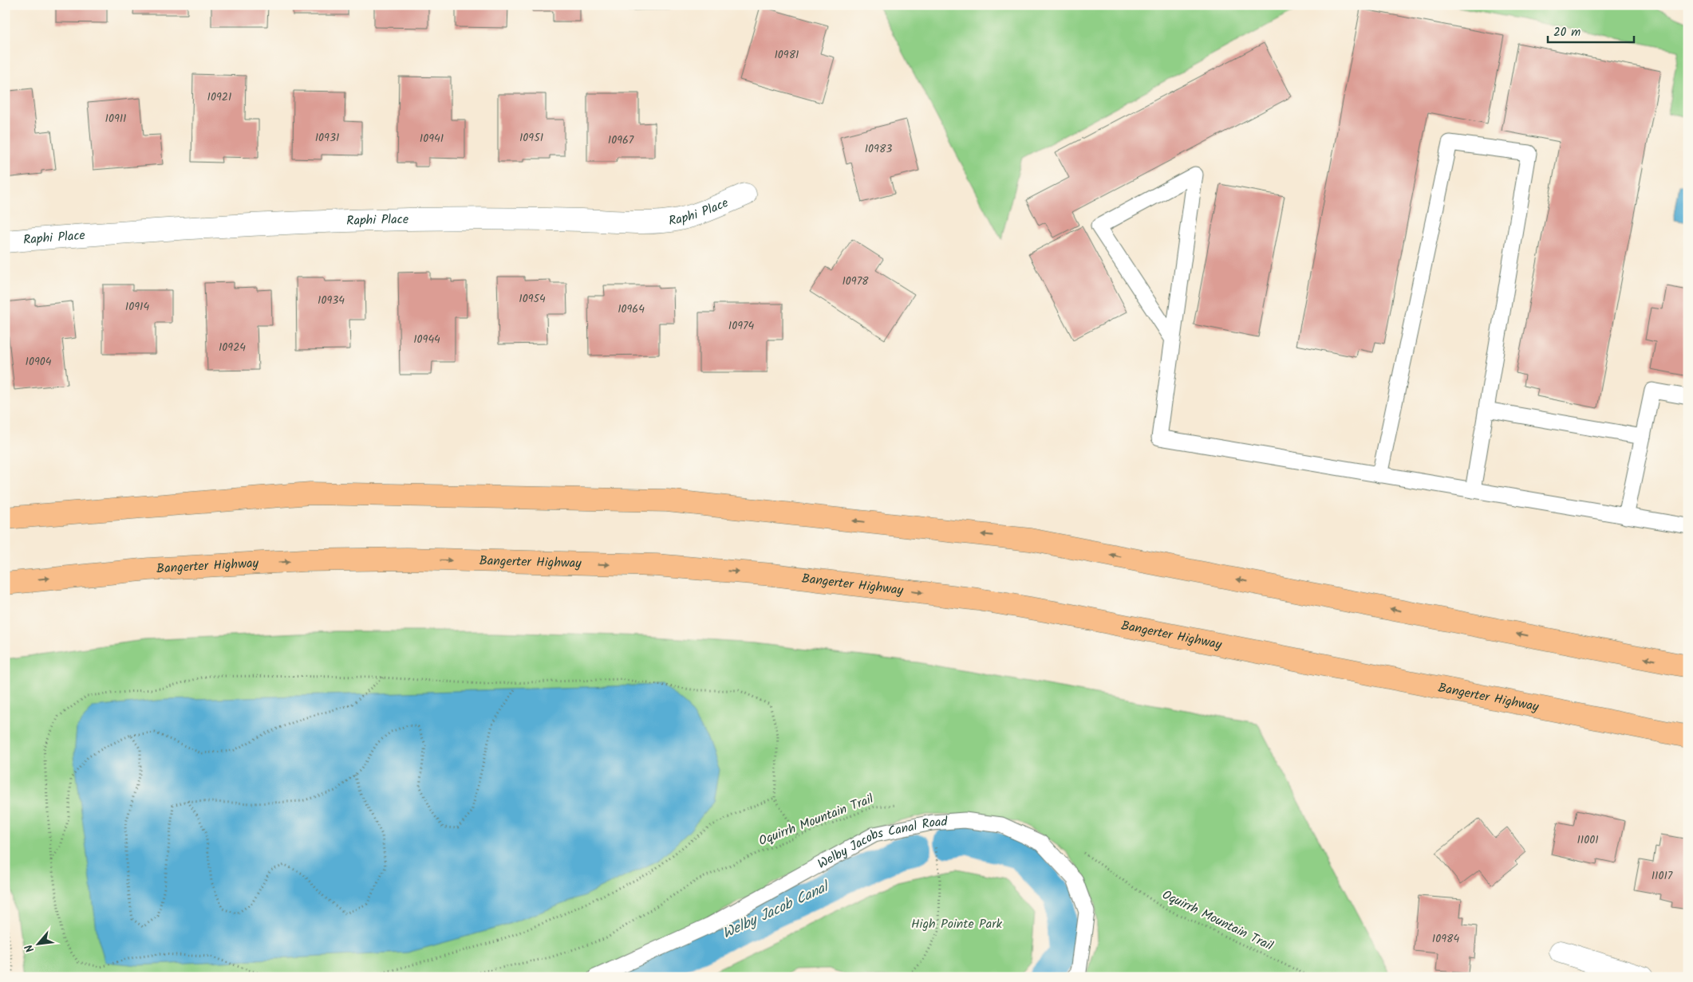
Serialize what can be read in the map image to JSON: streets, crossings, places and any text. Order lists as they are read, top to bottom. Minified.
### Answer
{"streets":{"highway":["Bangerter Highway"],"street":["Raphi Place"],"lane":["Welby Jacobs Canal Road"],"path":["Oquirrh Mountain Trail"]},"water":["Welby Jacob Canal"],"parks":["High Pointe Park"],"house_numbers":["10981","10921","10911","10931","10951","10941","10967","10983","10978","10954","10934","10914","10964","10974","10944","10924","10904","11001","11017","10984"],"scale_bar":"20 m","north":"bottom left"}
